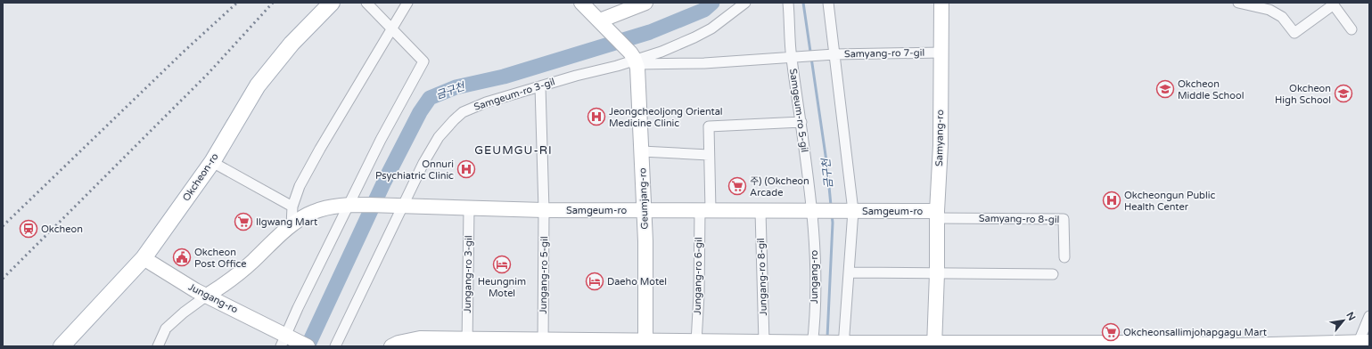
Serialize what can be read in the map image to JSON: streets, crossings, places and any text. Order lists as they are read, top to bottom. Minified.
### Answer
{"streets":{"main road":["Samyang-ro","Okcheon-ro","Geumjang-ro","Samgeum-ro","Jungang-ro"],"street":["Samyang-ro 7-gil","Samgeum-ro 3-gil","Samgeum-ro 5-gil","Samyang-ro 8-gil","Jungang-ro 3-gil","Jungang-ro 5-gil","Jungang-ro 6-gil","Jungang-ro 8-gil"]},"crossings":[["Samyang-ro 7-gil","Samgeum-ro 5-gil"],["Samyang-ro 7-gil","Samyang-ro"],["Samgeum-ro 3-gil","Samgeum-ro 5-gil"],["Samgeum-ro 3-gil","Geumjang-ro"],["Samgeum-ro 3-gil","Samgeum-ro"],["Samgeum-ro 3-gil","Jungang-ro 5-gil"],["Samgeum-ro 5-gil","Geumjang-ro"],["Samgeum-ro 5-gil","Samgeum-ro"],["Samgeum-ro 5-gil","Jungang-ro 6-gil"],["Samgeum-ro 5-gil","Jungang-ro"],["Samyang-ro","Samgeum-ro"],["Samyang-ro","Samyang-ro 8-gil"],["Okcheon-ro","Jungang-ro"],["Geumjang-ro","Samgeum-ro"],["Samgeum-ro","Samyang-ro 8-gil"],["Samgeum-ro","Jungang-ro 3-gil"],["Samgeum-ro","Jungang-ro 5-gil"],["Samgeum-ro","Jungang-ro 6-gil"],["Samgeum-ro","Jungang-ro 8-gil"],["Samgeum-ro","Jungang-ro"]],"districts":["GEUMGU-RI"],"water":["금구천"],"places":{"school or university":["Okcheon Middle School","Okcheon High School"],"hospital":["Jeongcheoljong Oriental Medicine Clinic","Onnuri Psychiatric Clinic","Okcheongun Public Health Center"],"supermarket":["주) (Okcheon Arcade","Ilgwang Mart","Okcheonsallimjohapgagu Mart"],"station":["Okcheon"],"public building":["Okcheon Post Office"],"hotel":["Heungnim Motel","Daeho Motel"]},"north":"top right"}
